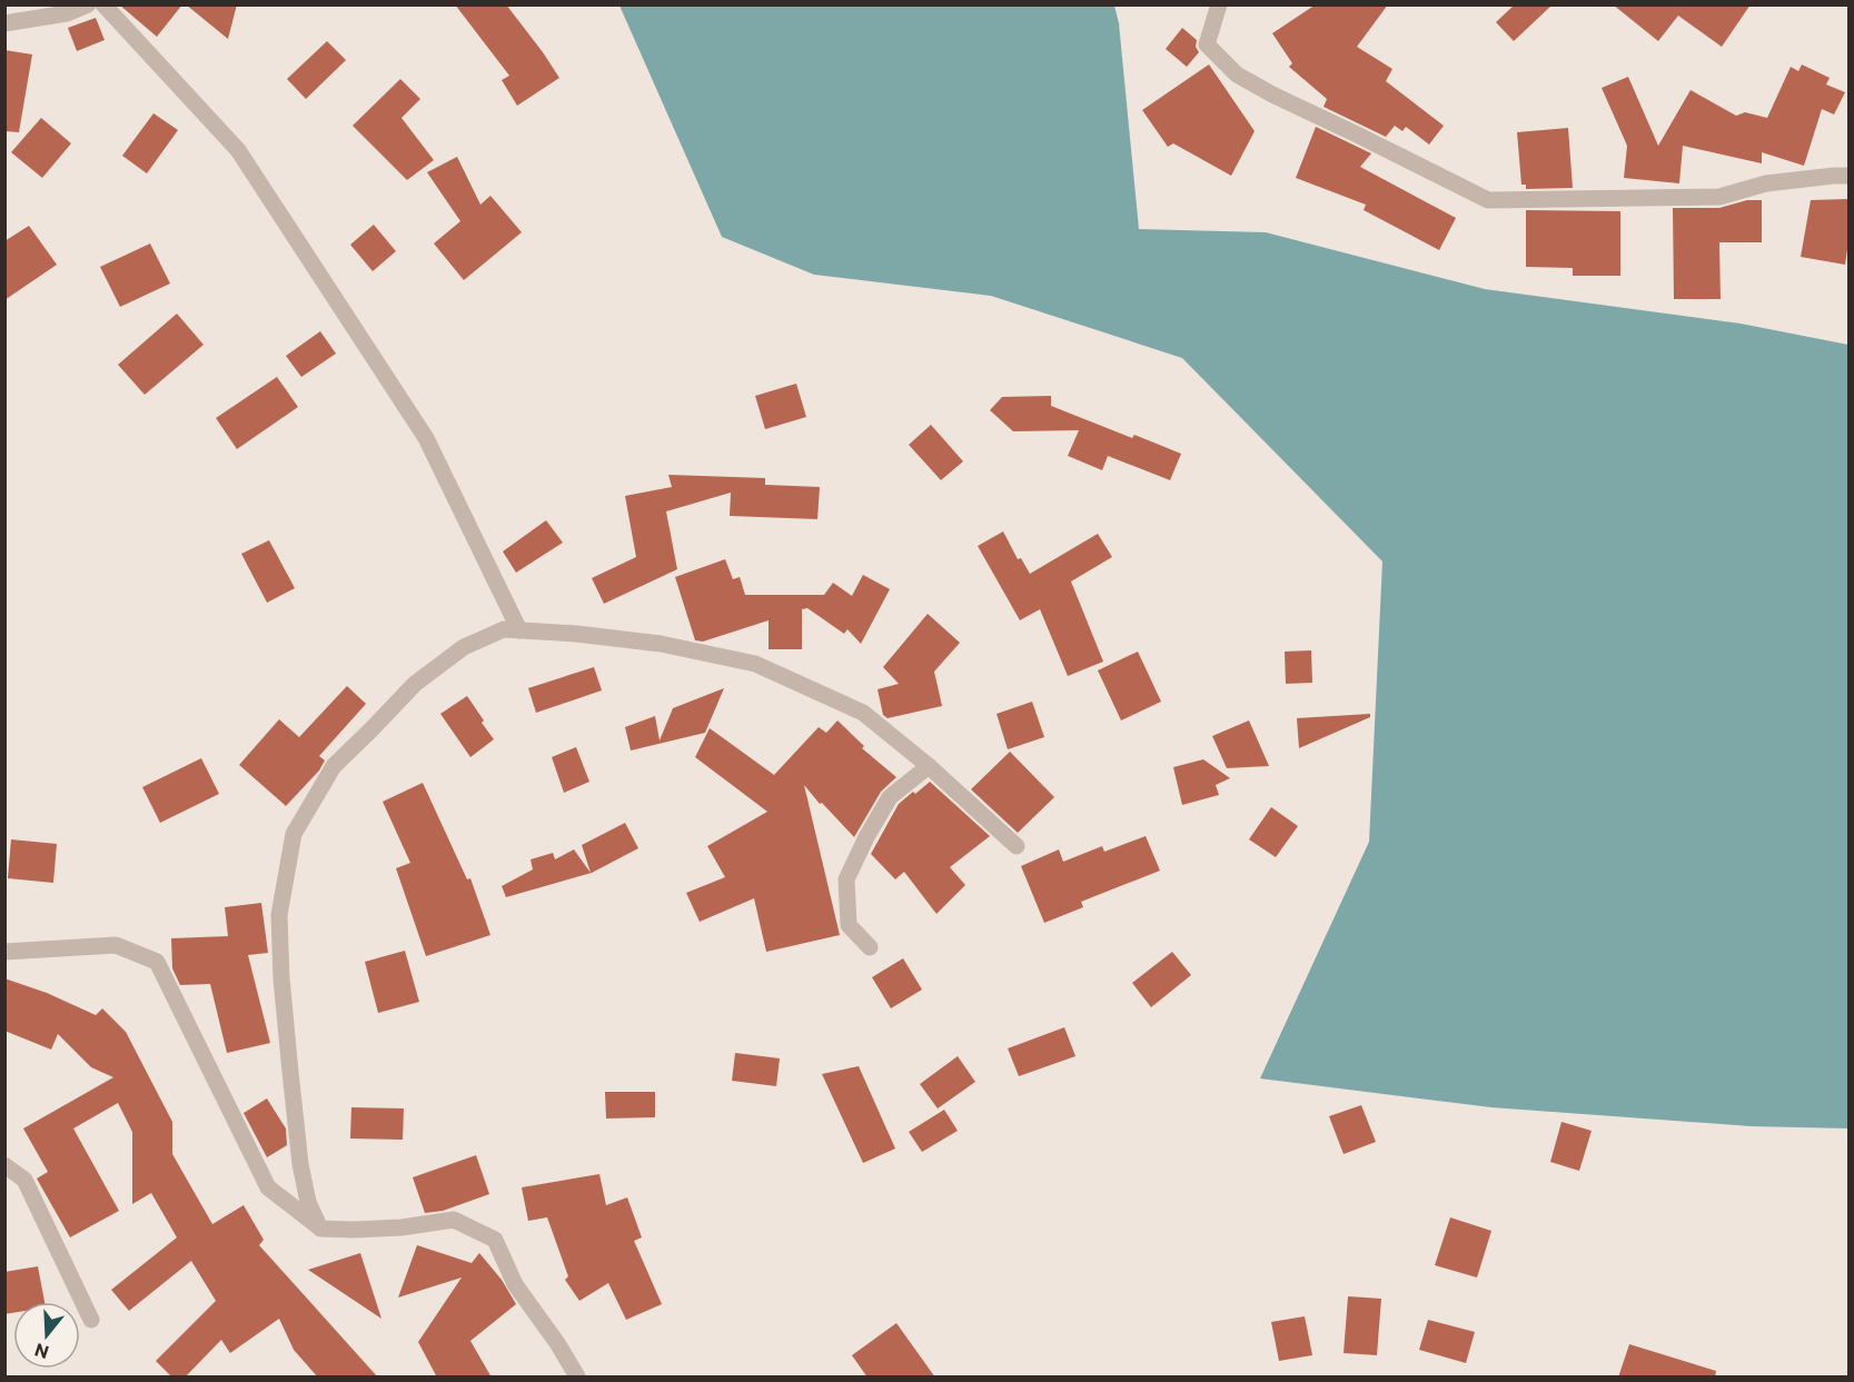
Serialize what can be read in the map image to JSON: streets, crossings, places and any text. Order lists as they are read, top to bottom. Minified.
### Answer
{"north":"bottom"}
